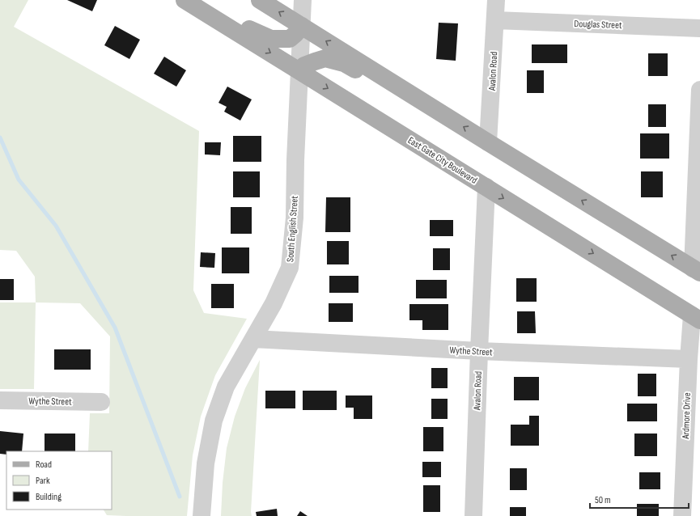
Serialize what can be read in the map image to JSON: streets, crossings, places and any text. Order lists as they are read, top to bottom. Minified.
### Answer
{"streets":{"main road":["East Gate City Boulevard"],"street":["Douglas Street","Avalon Road","South English Street","Wythe Street","Ardmore Drive"]},"crossings":[["Douglas Street","Avalon Road"],["Avalon Road","East Gate City Boulevard"],["Avalon Road","Wythe Street"],["East Gate City Boulevard","South English Street"],["East Gate City Boulevard","Ardmore Drive"],["South English Street","Wythe Street"],["Wythe Street","Ardmore Drive"]],"legend":["Road","Park","Building"],"scale_bar":"50 m"}
